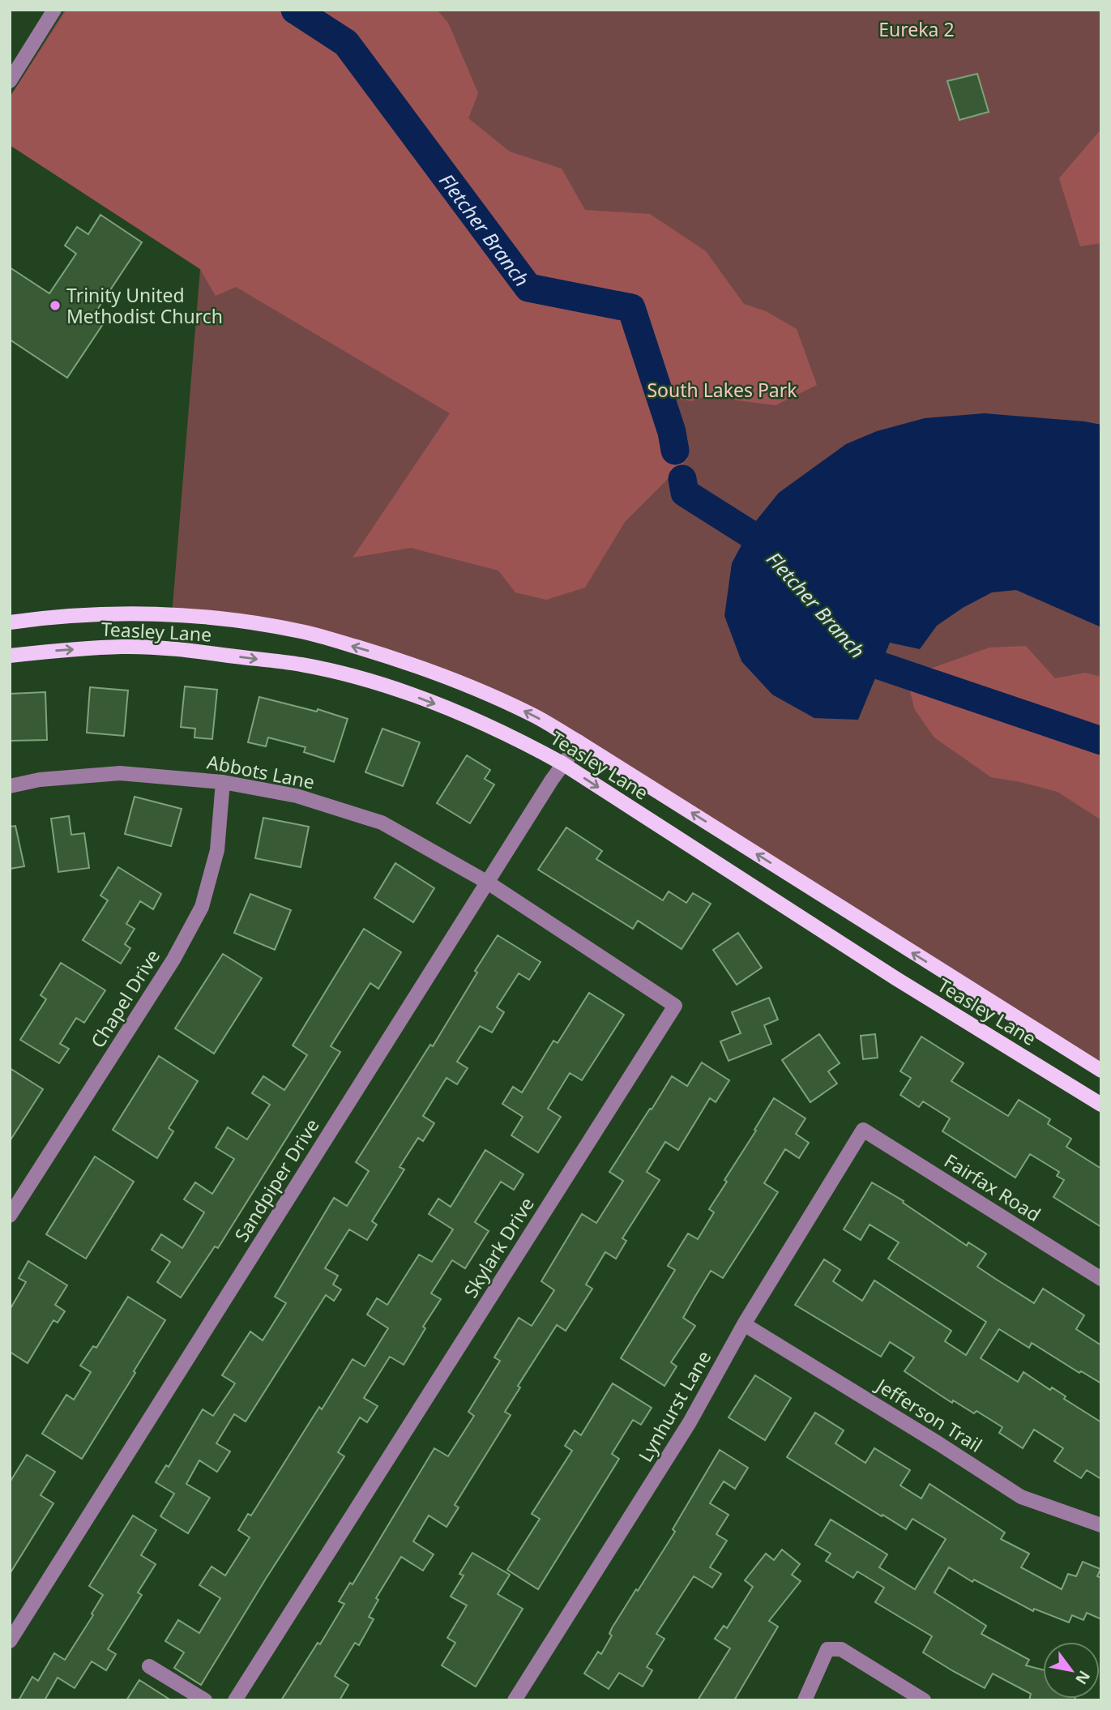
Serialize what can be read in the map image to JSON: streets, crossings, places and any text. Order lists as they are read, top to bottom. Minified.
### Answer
{"streets":{"main road":["Teasley Lane"],"street":["Abbots Lane","Chapel Drive","Sandpiper Drive","Fairfax Road","Skylark Drive","Lynhurst Lane","Jefferson Trail"]},"crossings":[["Teasley Lane","Sandpiper Drive"],["Abbots Lane","Chapel Drive"],["Abbots Lane","Sandpiper Drive"],["Abbots Lane","Skylark Drive"],["Sandpiper Drive","Skylark Drive"],["Fairfax Road","Lynhurst Lane"],["Lynhurst Lane","Jefferson Trail"]],"water":["Fletcher Branch"],"parks":["Eureka 2","South Lakes Park"],"places":["Trinity United Methodist Church"],"north":"bottom right"}
